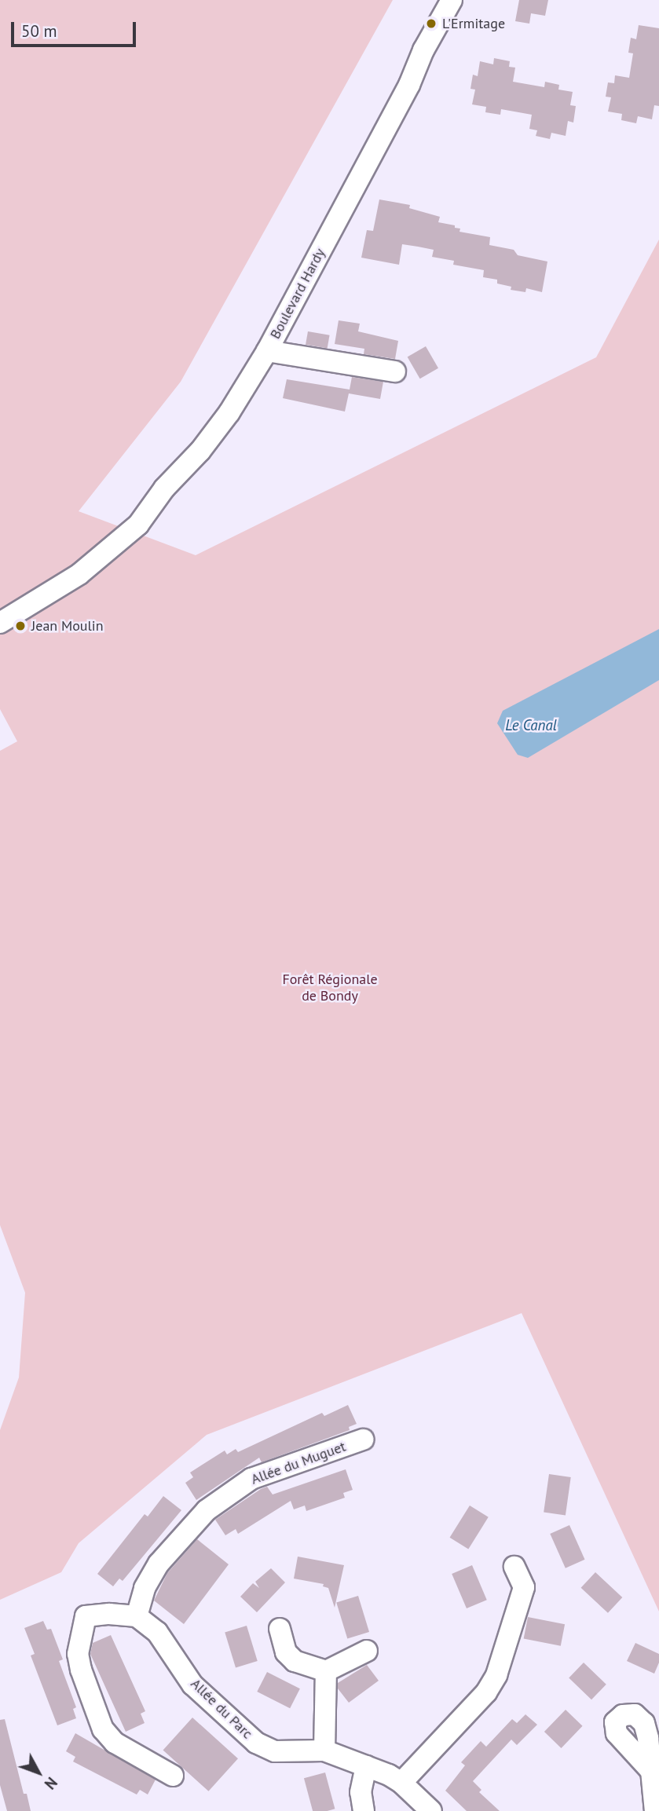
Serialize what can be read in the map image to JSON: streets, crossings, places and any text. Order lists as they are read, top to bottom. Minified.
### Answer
{"streets":{"street":["Boulevard Hardy","Allée du Muguet","Allée du Parc"]},"crossings":[["Allée du Muguet","Allée du Parc"]],"water":["Le Canal"],"parks":["Forêt Régionale de Bondy"],"places":["L'Ermitage","Jean Moulin"],"scale_bar":"50 m","north":"bottom right"}
